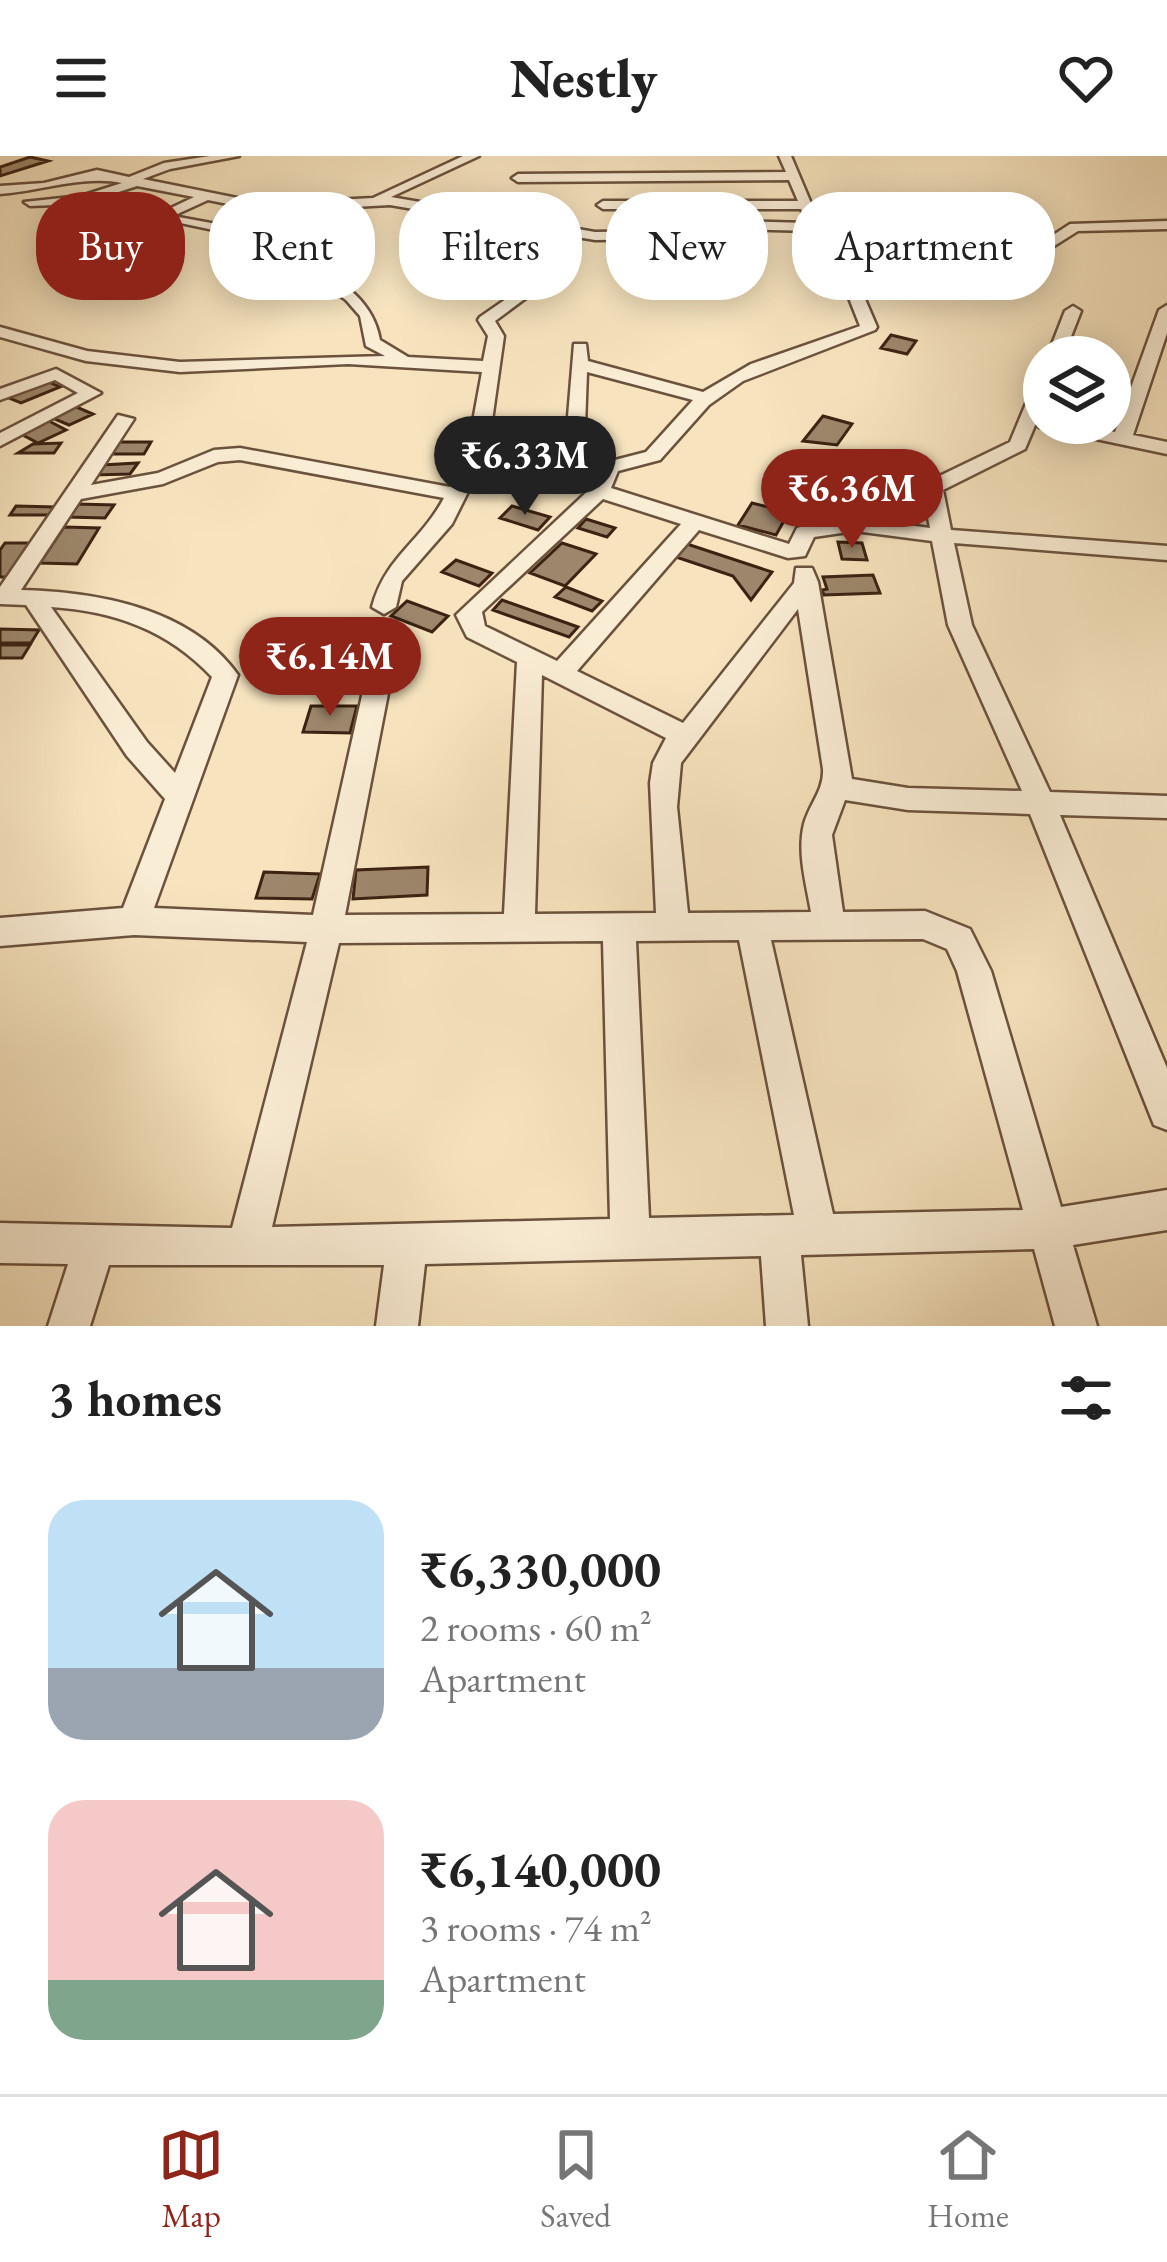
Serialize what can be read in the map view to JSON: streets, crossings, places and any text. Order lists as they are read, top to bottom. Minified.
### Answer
{"page":{"header":"Nestly","chip":["Buy","Rent","Filters","New","Apartment"],"price":["₹6.33M","₹6.36M","₹6.14M"],"heading":"3 homes","list":[{"name":"₹6,330,000","note":"2 rooms · 60 m² · Apartment"},{"name":"₹6,140,000","note":"3 rooms · 74 m² · Apartment"}],"tabs":["Map","Saved","Home"]}}
